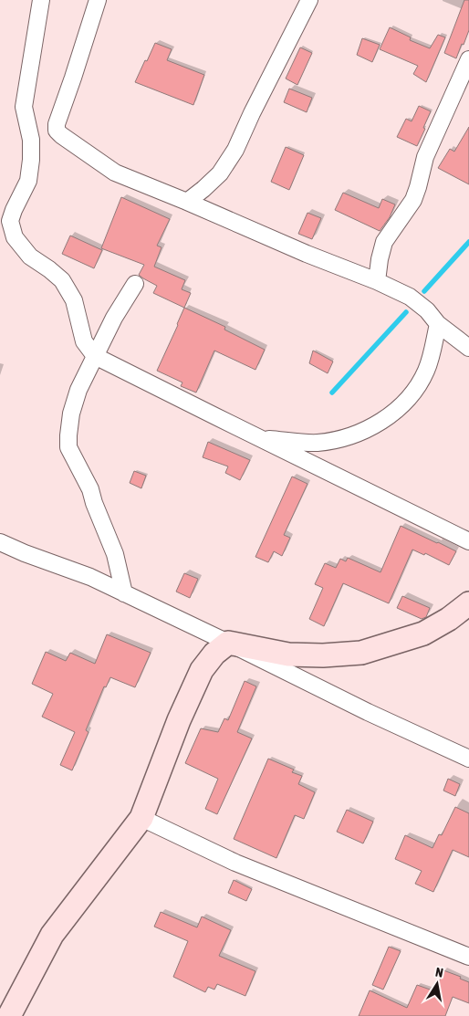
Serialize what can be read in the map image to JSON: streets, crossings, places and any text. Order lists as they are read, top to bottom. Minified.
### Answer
{"north":"top"}
